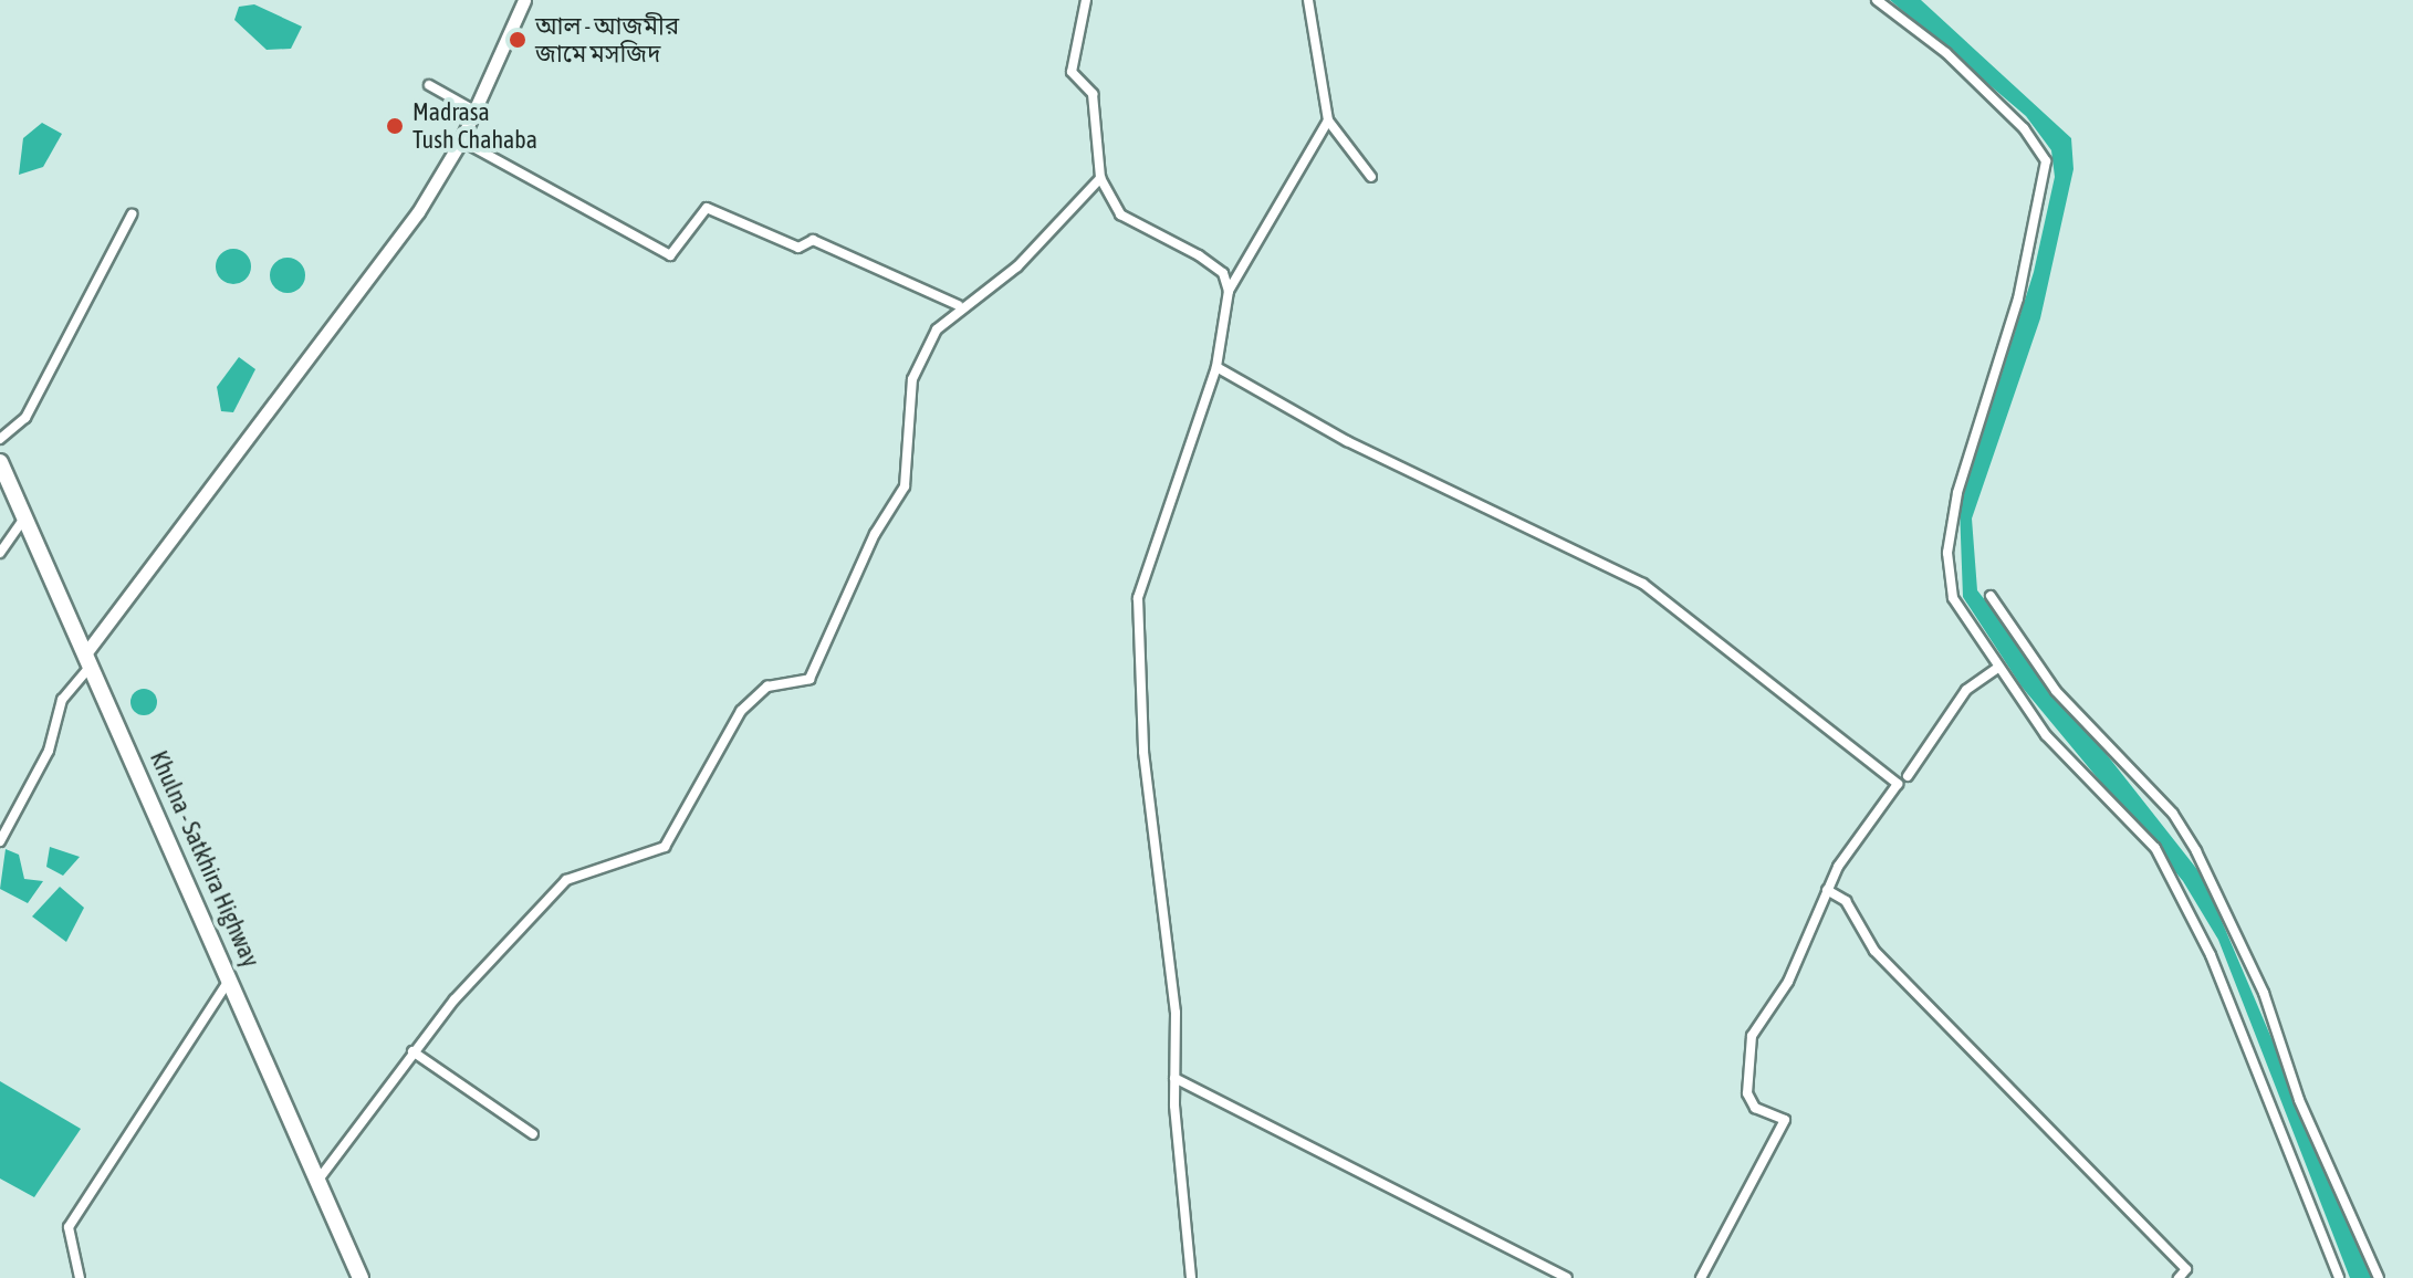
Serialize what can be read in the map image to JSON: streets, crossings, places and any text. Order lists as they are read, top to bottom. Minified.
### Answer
{"streets":{"highway":["Khulna - Satkhira Highway"]},"places":["আল - আজমীর জামে মসজিদ","Madrasa Tush Chahaba"]}
